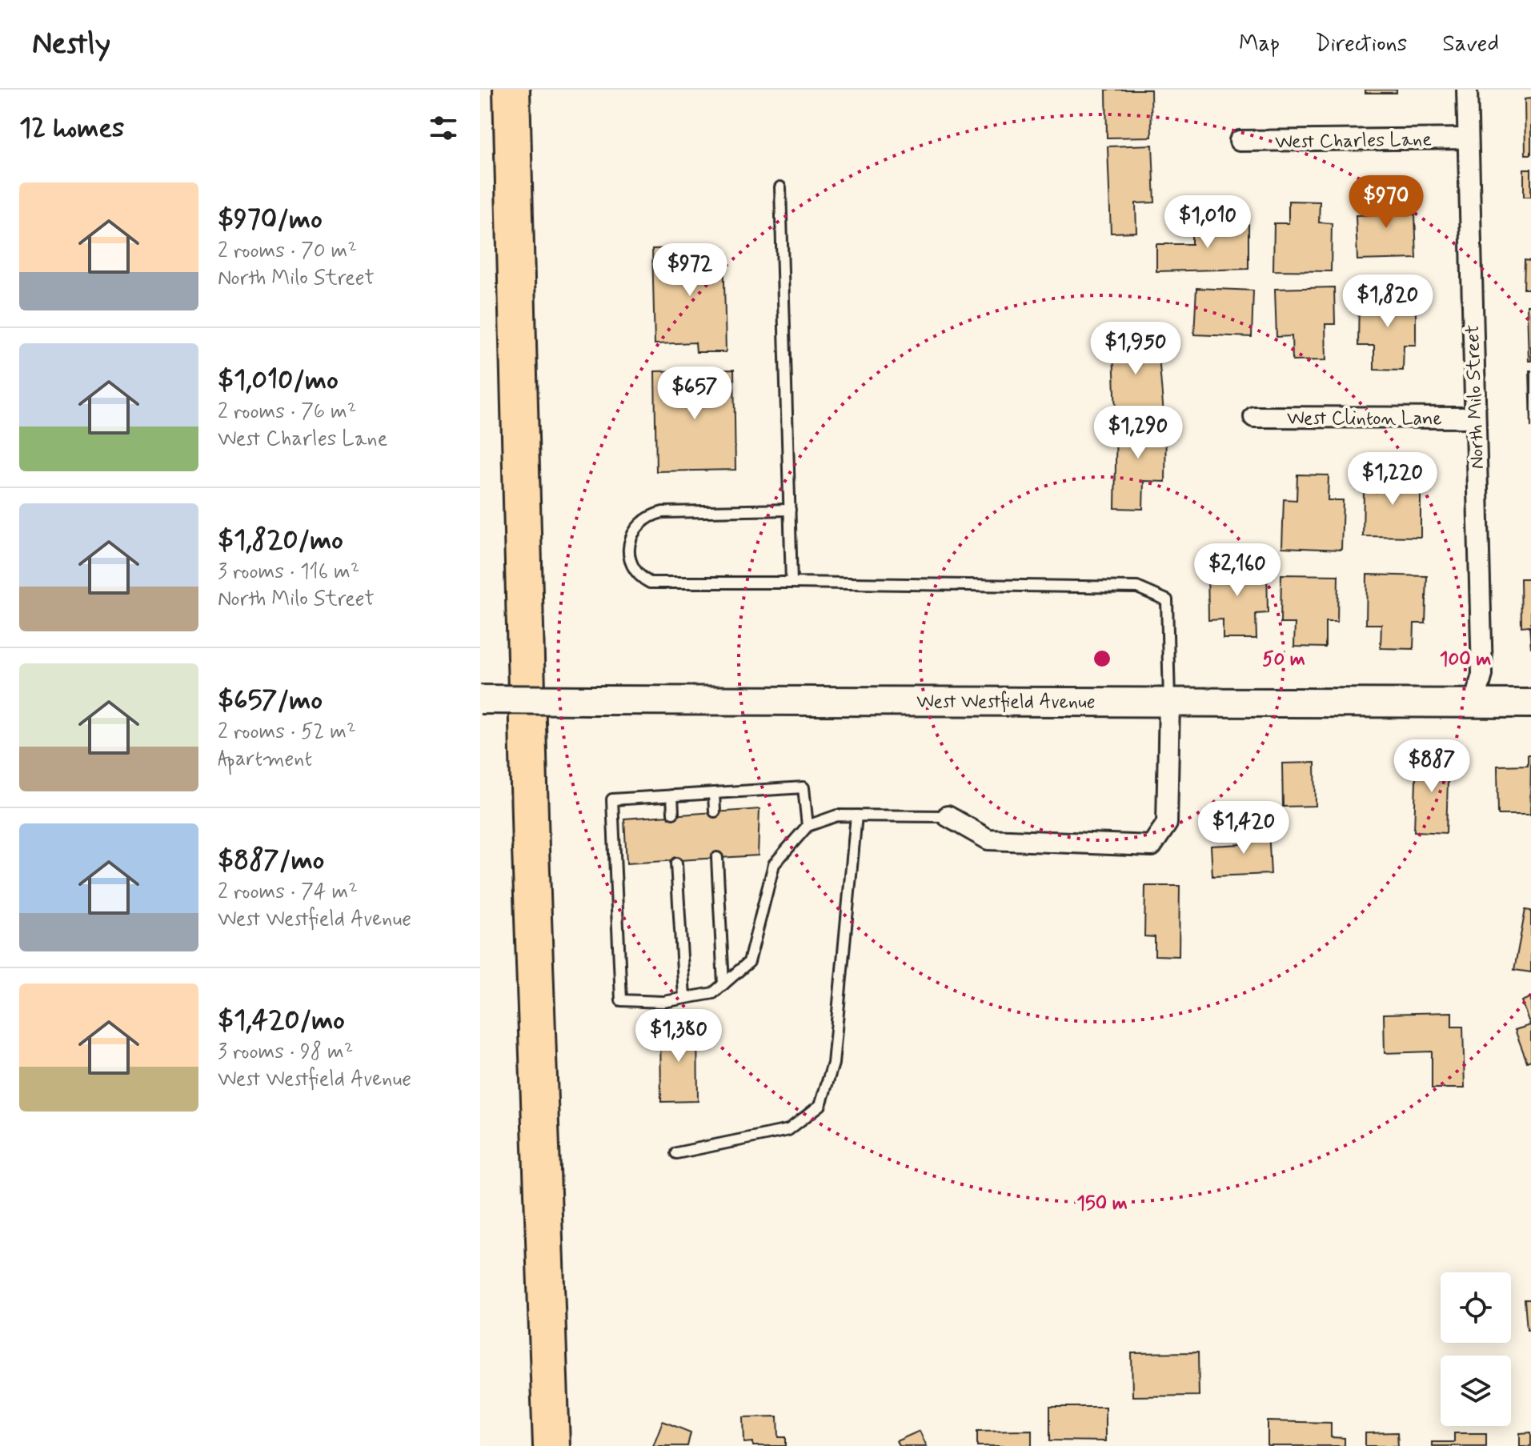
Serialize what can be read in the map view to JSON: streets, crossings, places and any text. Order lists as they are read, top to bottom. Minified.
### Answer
{"streets":{"street":["West Charles Lane","North Milo Street","West Clinton Lane","West Westfield Avenue"]},"crossings":[["West Charles Lane","North Milo Street"],["North Milo Street","West Clinton Lane"],["North Milo Street","West Westfield Avenue"]],"page":{"header":"Nestly","nav":["Map","Directions","Saved"],"heading":"12 homes","list":[{"name":"$970/mo","note":"2 rooms · 70 m² · North Milo Street"},{"name":"$1,010/mo","note":"2 rooms · 76 m² · West Charles Lane"},{"name":"$1,820/mo","note":"3 rooms · 116 m² · North Milo Street"},{"name":"$657/mo","note":"2 rooms · 52 m² · Apartment"},{"name":"$887/mo","note":"2 rooms · 74 m² · West Westfield Avenue"},{"name":"$1,420/mo","note":"3 rooms · 98 m² · West Westfield Avenue"}],"price":["$970","$1,010","$972","$1,820","$1,950","$657","$1,290","$1,220","$2,160","$887","$1,420","$1,380"]},"rings":["50 m","100 m","150 m"]}
